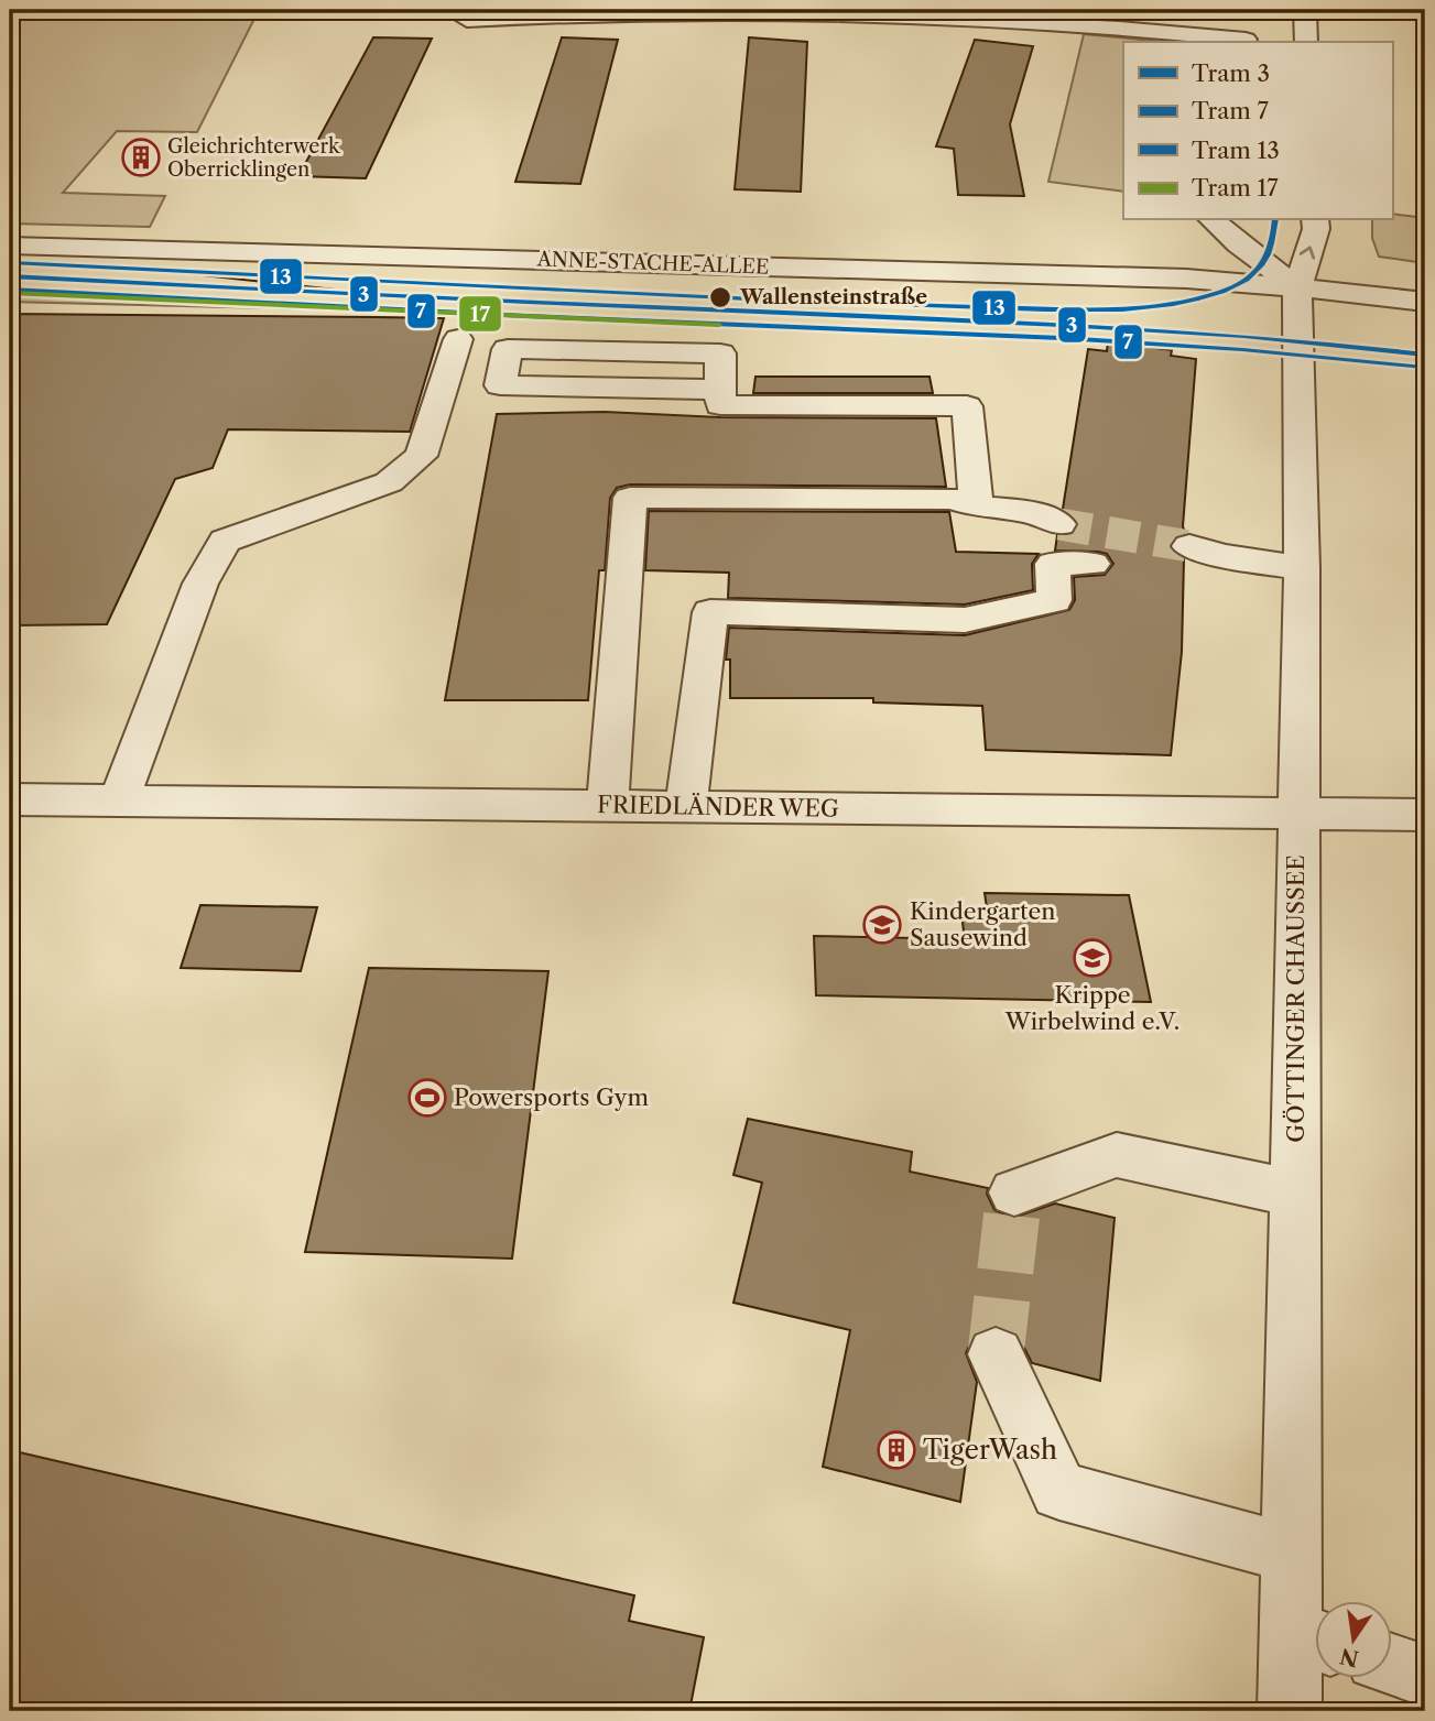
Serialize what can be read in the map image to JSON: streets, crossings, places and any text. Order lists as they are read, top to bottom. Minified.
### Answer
{"streets":{"street":["ANNE-STACHE-ALLEE","FRIEDLÄNDER WEG","GÖTTINGER CHAUSSEE"]},"crossings":[["ANNE-STACHE-ALLEE","GÖTTINGER CHAUSSEE"],["FRIEDLÄNDER WEG","GÖTTINGER CHAUSSEE"]],"places":{"building":["Gleichrichterwerk Oberricklingen","TigerWash"],"other":["Wallensteinstraße"],"school or university":["Kindergarten Sausewind","Krippe Wirbelwind e.V."],"sports":["Powersports Gym"]},"lines":["tram line 13","tram line 3","tram line 7","tram line 17"],"legend":["Tram 3","Tram 7","Tram 13","Tram 17"],"north":"bottom"}
